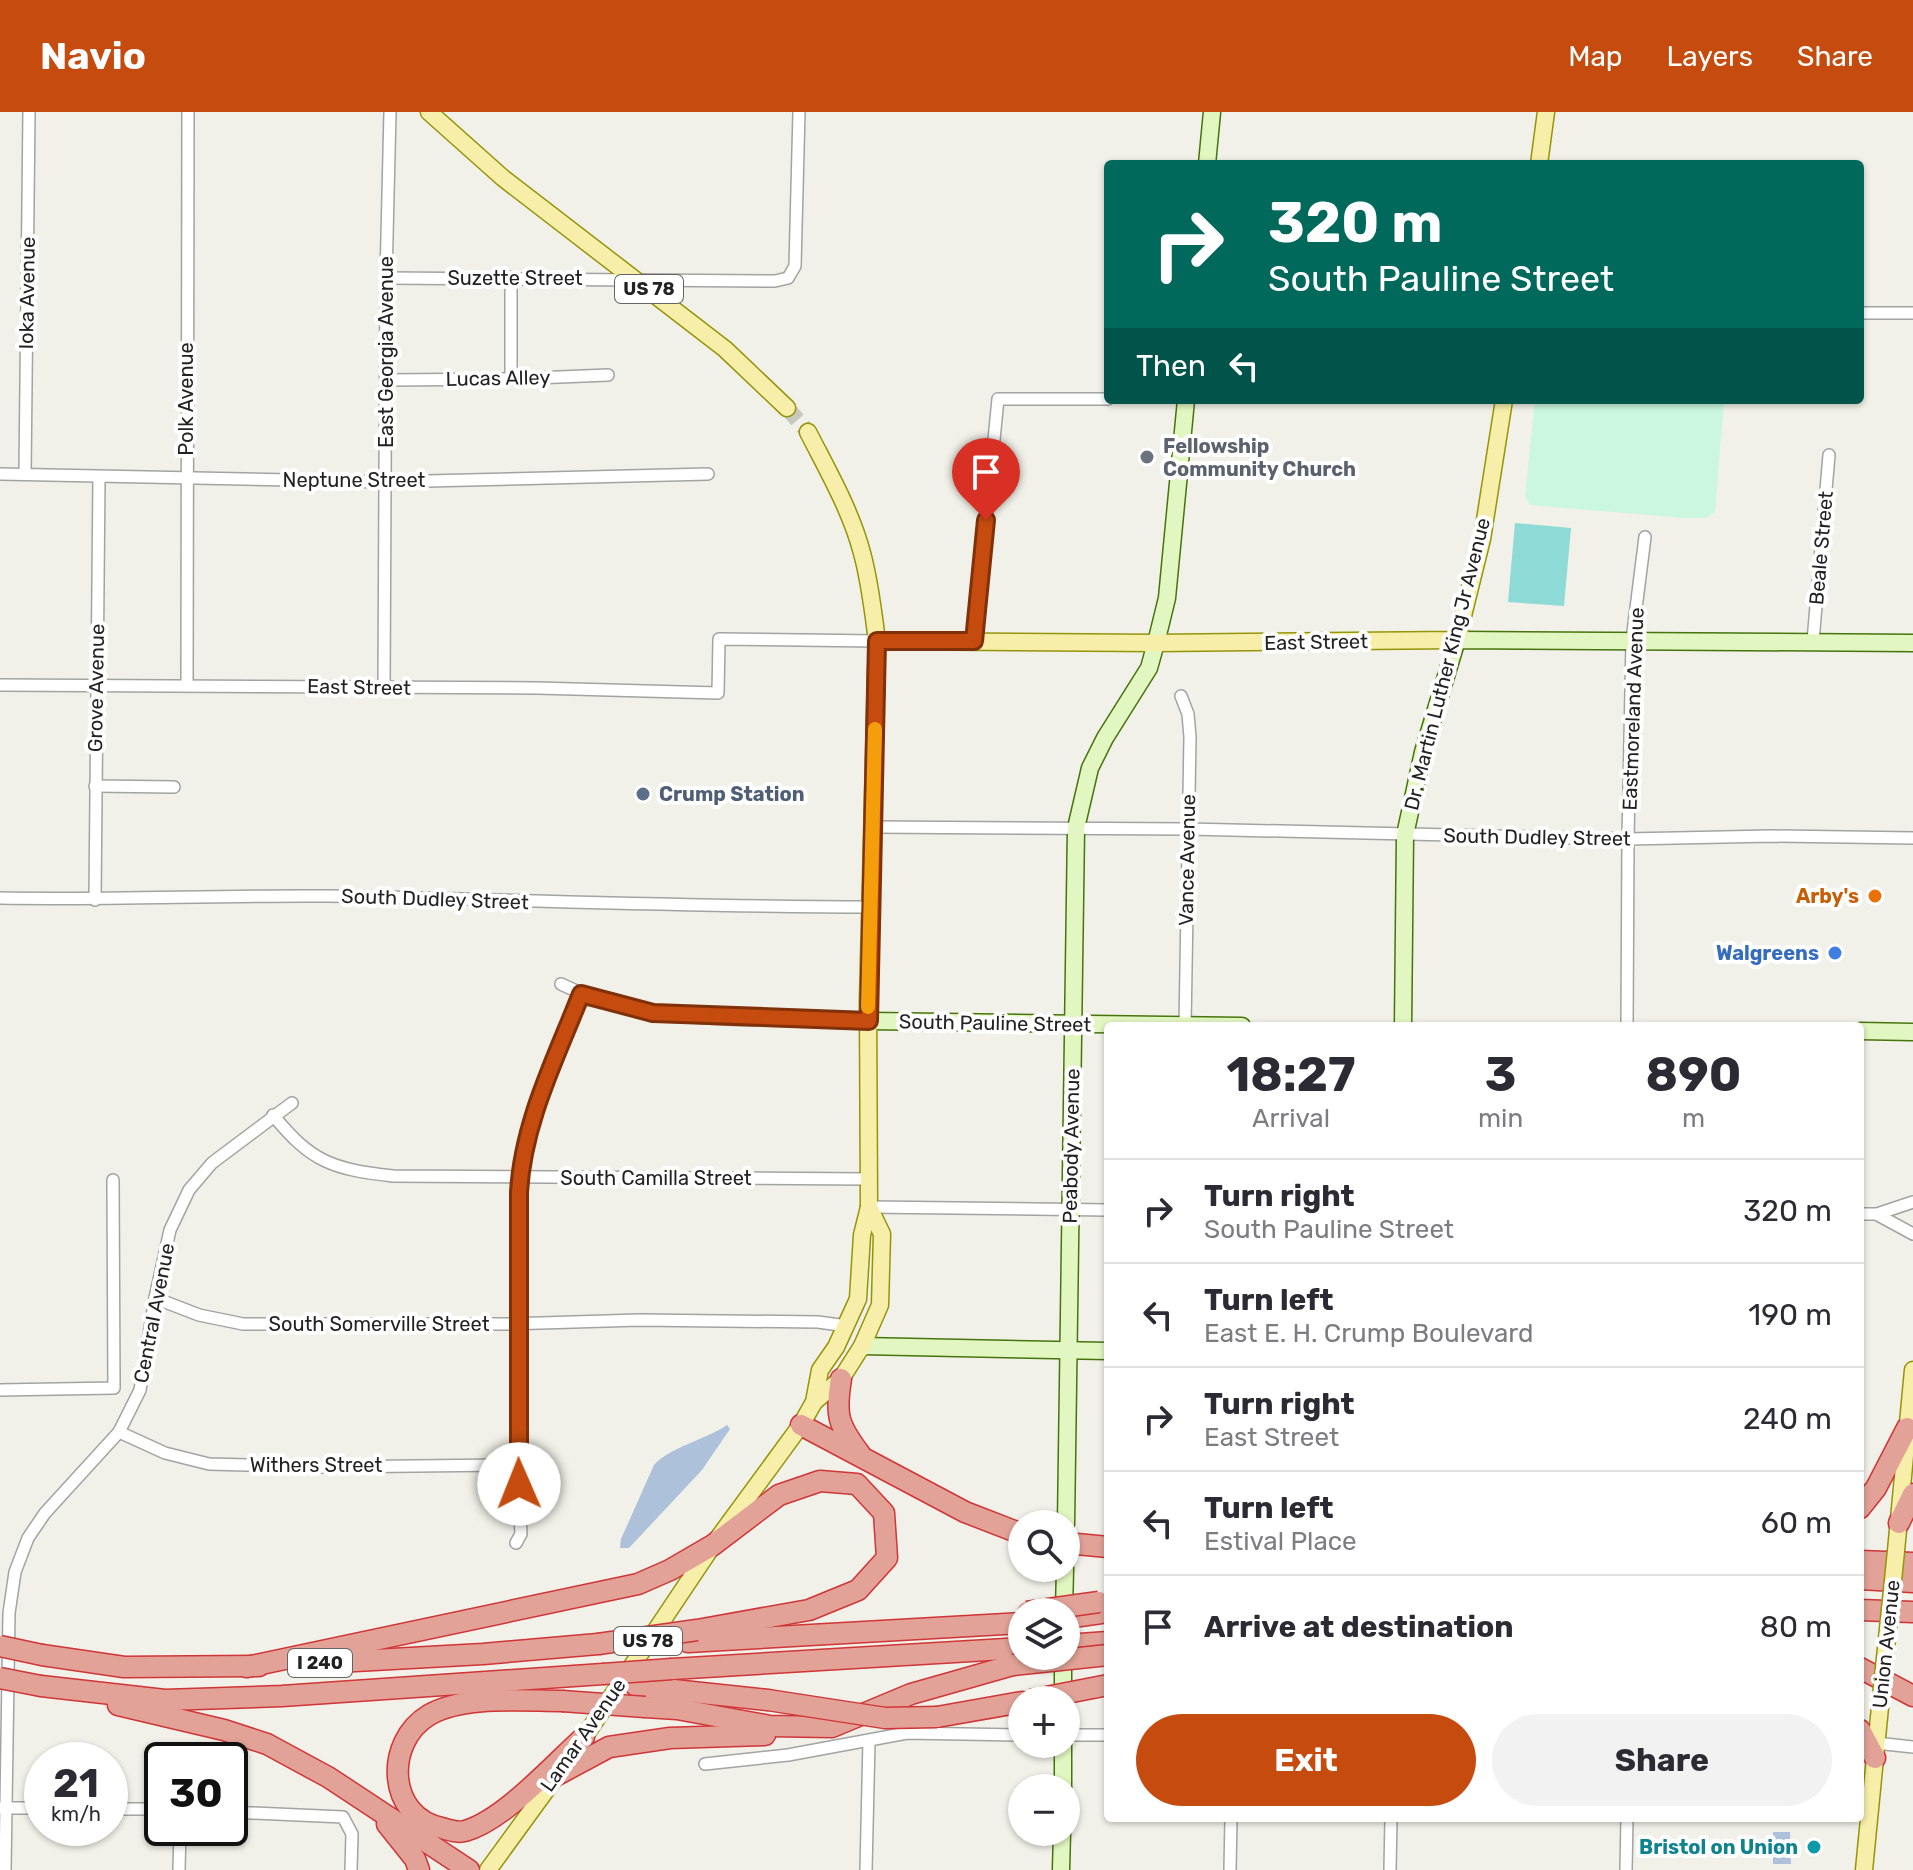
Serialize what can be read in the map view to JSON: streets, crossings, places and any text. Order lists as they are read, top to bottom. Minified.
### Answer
{"streets":{"highway":["I 240"],"main road":["US 78","East Street","Dr. Martin Luther King Jr Avenue","Union Avenue","Lamar Avenue"],"street":["Suzette Street","Ioka Avenue","East Georgia Avenue","Lucas Alley","Polk Avenue","Neptune Street","Beale Street","Grove Avenue","Eastmoreland Avenue","South Dudley Street","Vance Avenue","South Pauline Street","Peabody Avenue","South Camilla Street","Central Avenue","South Somerville Street","Withers Street"]},"crossings":[["Suzette Street","US 78"],["Suzette Street","East Georgia Avenue"],["US 78","East Street"],["US 78","South Dudley Street"],["US 78","South Pauline Street"],["US 78","South Camilla Street"],["US 78","South Somerville Street"],["US 78","Lamar Avenue"],["Ioka Avenue","Neptune Street"],["East Georgia Avenue","Lucas Alley"],["East Georgia Avenue","Neptune Street"],["East Georgia Avenue","East Street"],["Polk Avenue","Neptune Street"],["Polk Avenue","East Street"],["Neptune Street","Grove Avenue"],["Beale Street","East Street"],["East Street","Dr. Martin Luther King Jr Avenue"],["East Street","Grove Avenue"],["East Street","Eastmoreland Avenue"],["East Street","Peabody Avenue"],["Dr. Martin Luther King Jr Avenue","South Dudley Street"],["Grove Avenue","South Dudley Street"],["Eastmoreland Avenue","South Dudley Street"],["South Dudley Street","Vance Avenue"],["South Dudley Street","Peabody Avenue"],["South Pauline Street","Peabody Avenue"],["South Camilla Street","Central Avenue"],["Central Avenue","South Somerville Street"],["Central Avenue","Withers Street"]],"places":["Fellowship Community Church","Crump Station","Arby's","Walgreens","Bristol on Union"],"page":{"header":"Navio","nav":["Map","Layers","Share"],"turn":["320 m","South Pauline Street"],"then":"Then","eta":["18:27","Arrival","3","min","890","m"],"list":[{"name":"Turn right","note":"South Pauline Street","value":"320 m"},{"name":"Turn left","note":"East E. H. Crump Boulevard","value":"190 m"},{"name":"Turn right","note":"East Street","value":"240 m"},{"name":"Turn left","note":"Estival Place","value":"60 m"},{"name":"Arrive at destination","value":"80 m"}],"map_buttons":["+","−"],"buttons":["Exit","Share"],"speed":"21 km/h","limit":"30"}}
